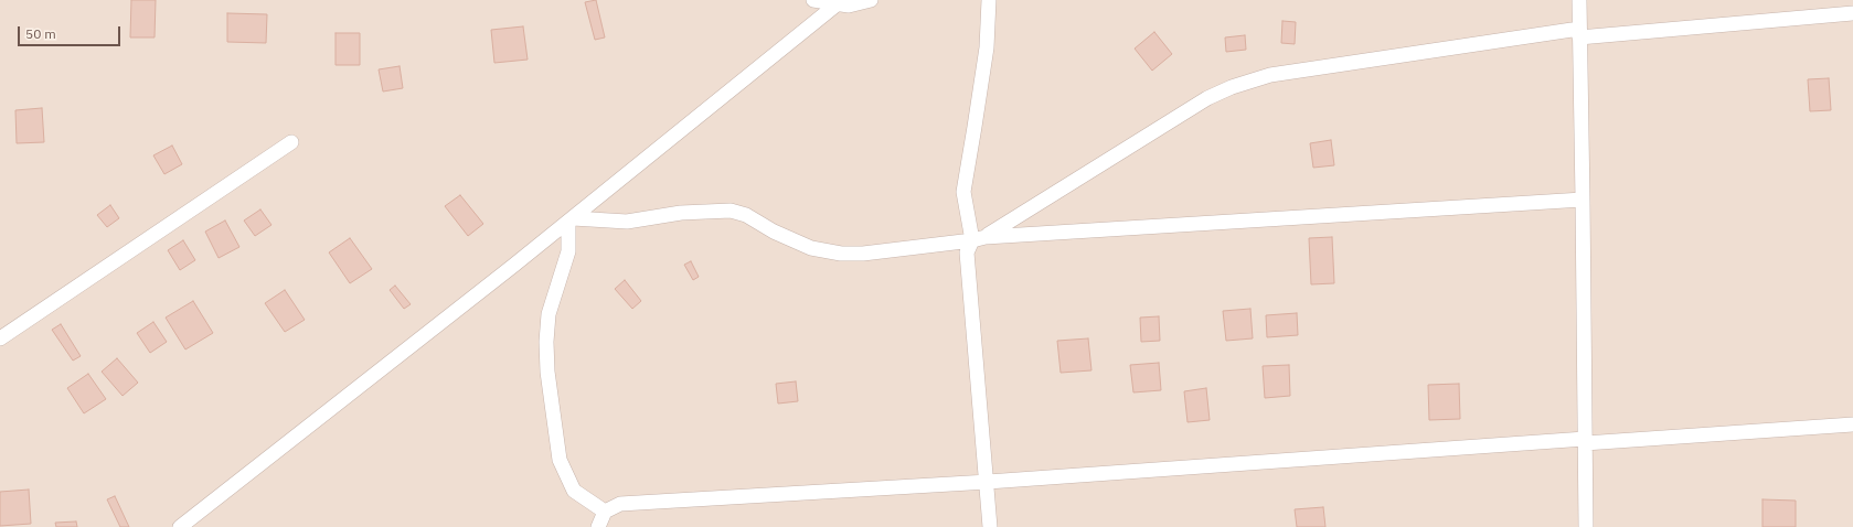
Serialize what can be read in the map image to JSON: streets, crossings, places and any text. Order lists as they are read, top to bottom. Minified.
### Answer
{"scale_bar":"50 m"}
